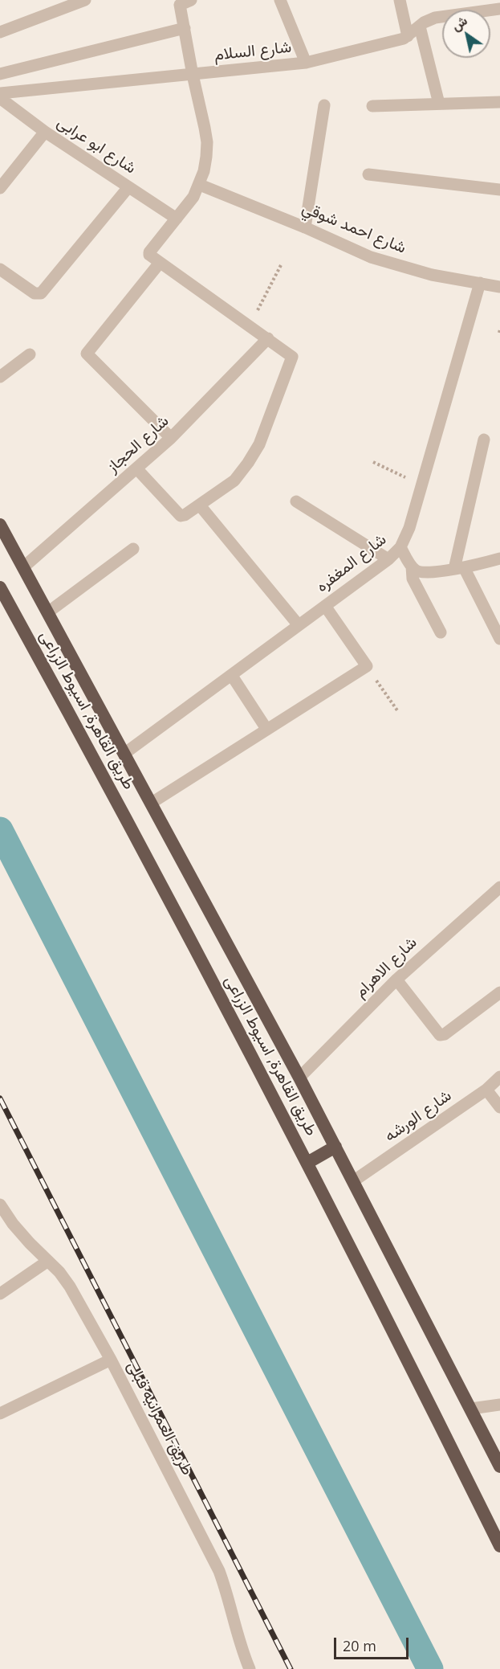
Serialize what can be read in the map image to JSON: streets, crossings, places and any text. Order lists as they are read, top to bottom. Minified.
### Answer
{"streets":{"highway":["طريق القاهرة, اسيوط الزراعى"],"street":["شارع السلام","شارع ابو عرابى","شارع احمد شوقي","شارع الحجاز","شارع المغفره","شارع الاهرام","شارع الورشه","طريق العمرانيه قبلى"]},"crossings":[["شارع احمد شوقي","شارع المغفره"],["شارع الحجاز","طريق القاهرة, اسيوط الزراعى"],["شارع المغفره","طريق القاهرة, اسيوط الزراعى"],["طريق القاهرة, اسيوط الزراعى","شارع الاهرام"],["طريق القاهرة, اسيوط الزراعى","شارع الورشه"]],"scale_bar":"20 m","north":"top left"}
